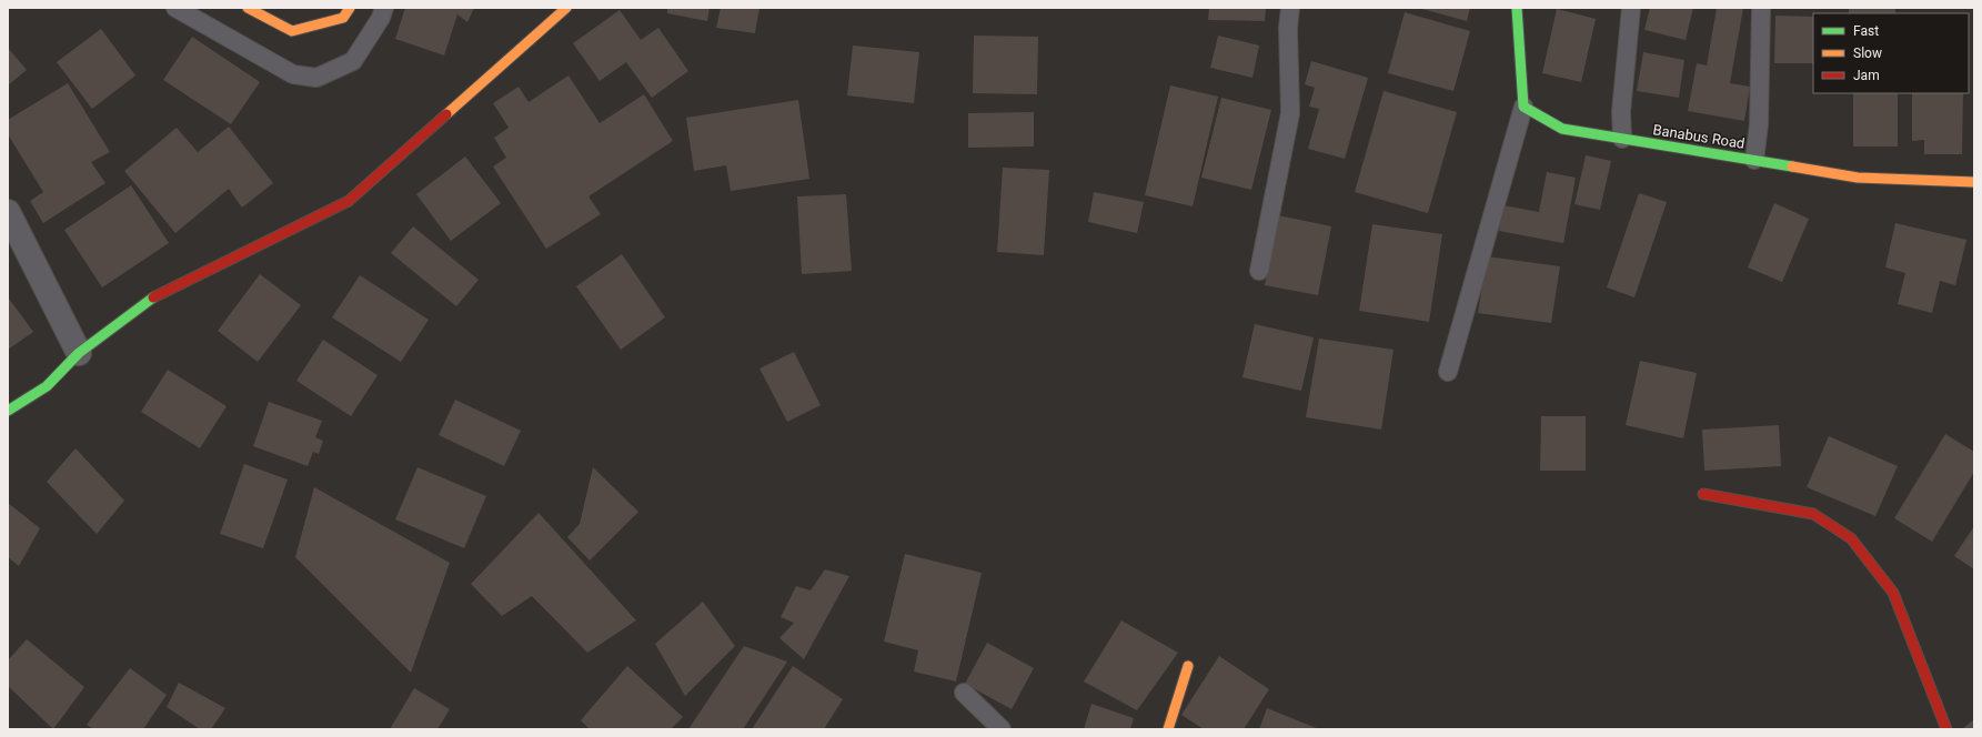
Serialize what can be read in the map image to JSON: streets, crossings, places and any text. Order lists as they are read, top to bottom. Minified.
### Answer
{"streets":{"street":["Banabus Road"]},"legend":["Fast","Slow","Jam"]}
